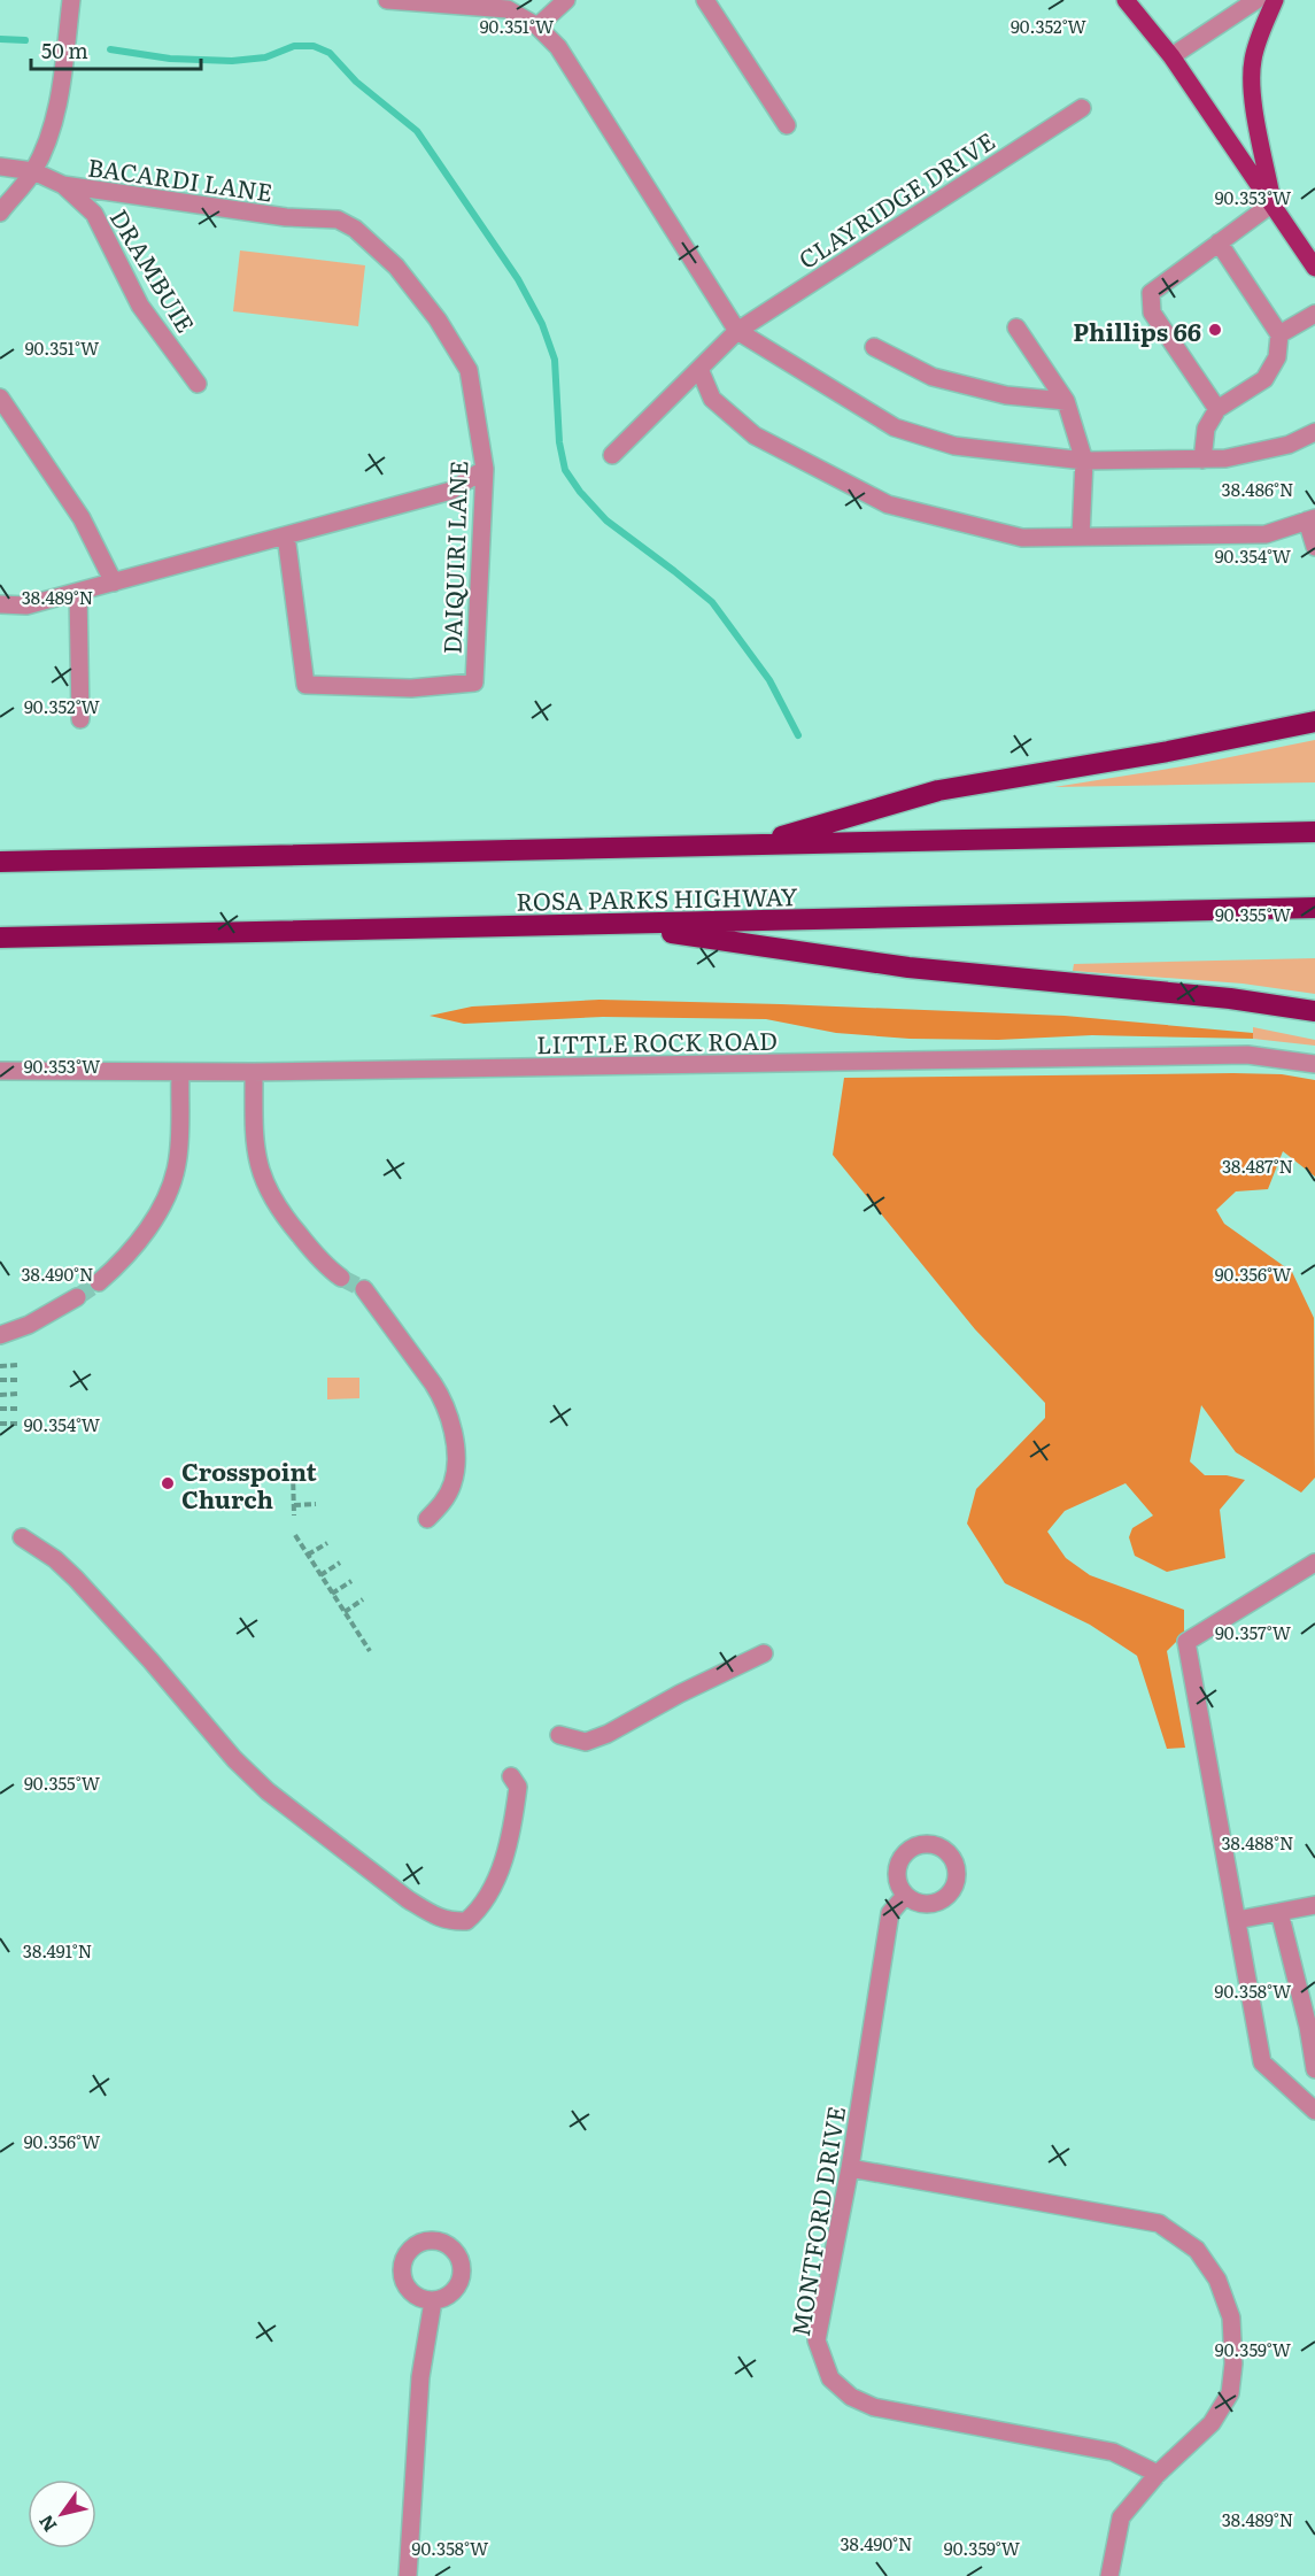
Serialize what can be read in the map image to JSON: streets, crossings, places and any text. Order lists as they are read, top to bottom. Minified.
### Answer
{"streets":{"highway":["ROSA PARKS HIGHWAY"],"street":["BACARDI LANE","CLAYRIDGE DRIVE","DRAMBUIE","DAIQUIRI LANE","LITTLE ROCK ROAD","MONTFORD DRIVE"]},"crossings":[["BACARDI LANE","DRAMBUIE"],["BACARDI LANE","DAIQUIRI LANE"]],"places":["Phillips 66","Crosspoint Church"],"scale_bar":"50 m","north":"bottom left","coordinates":["90.351°W","90.352°W","90.353°W","38.486°N","90.354°W","38.489°N","90.355°W","38.487°N","90.356°W","38.490°N","90.357°W","38.488°N","38.491°N","90.358°W","90.359°W"]}
